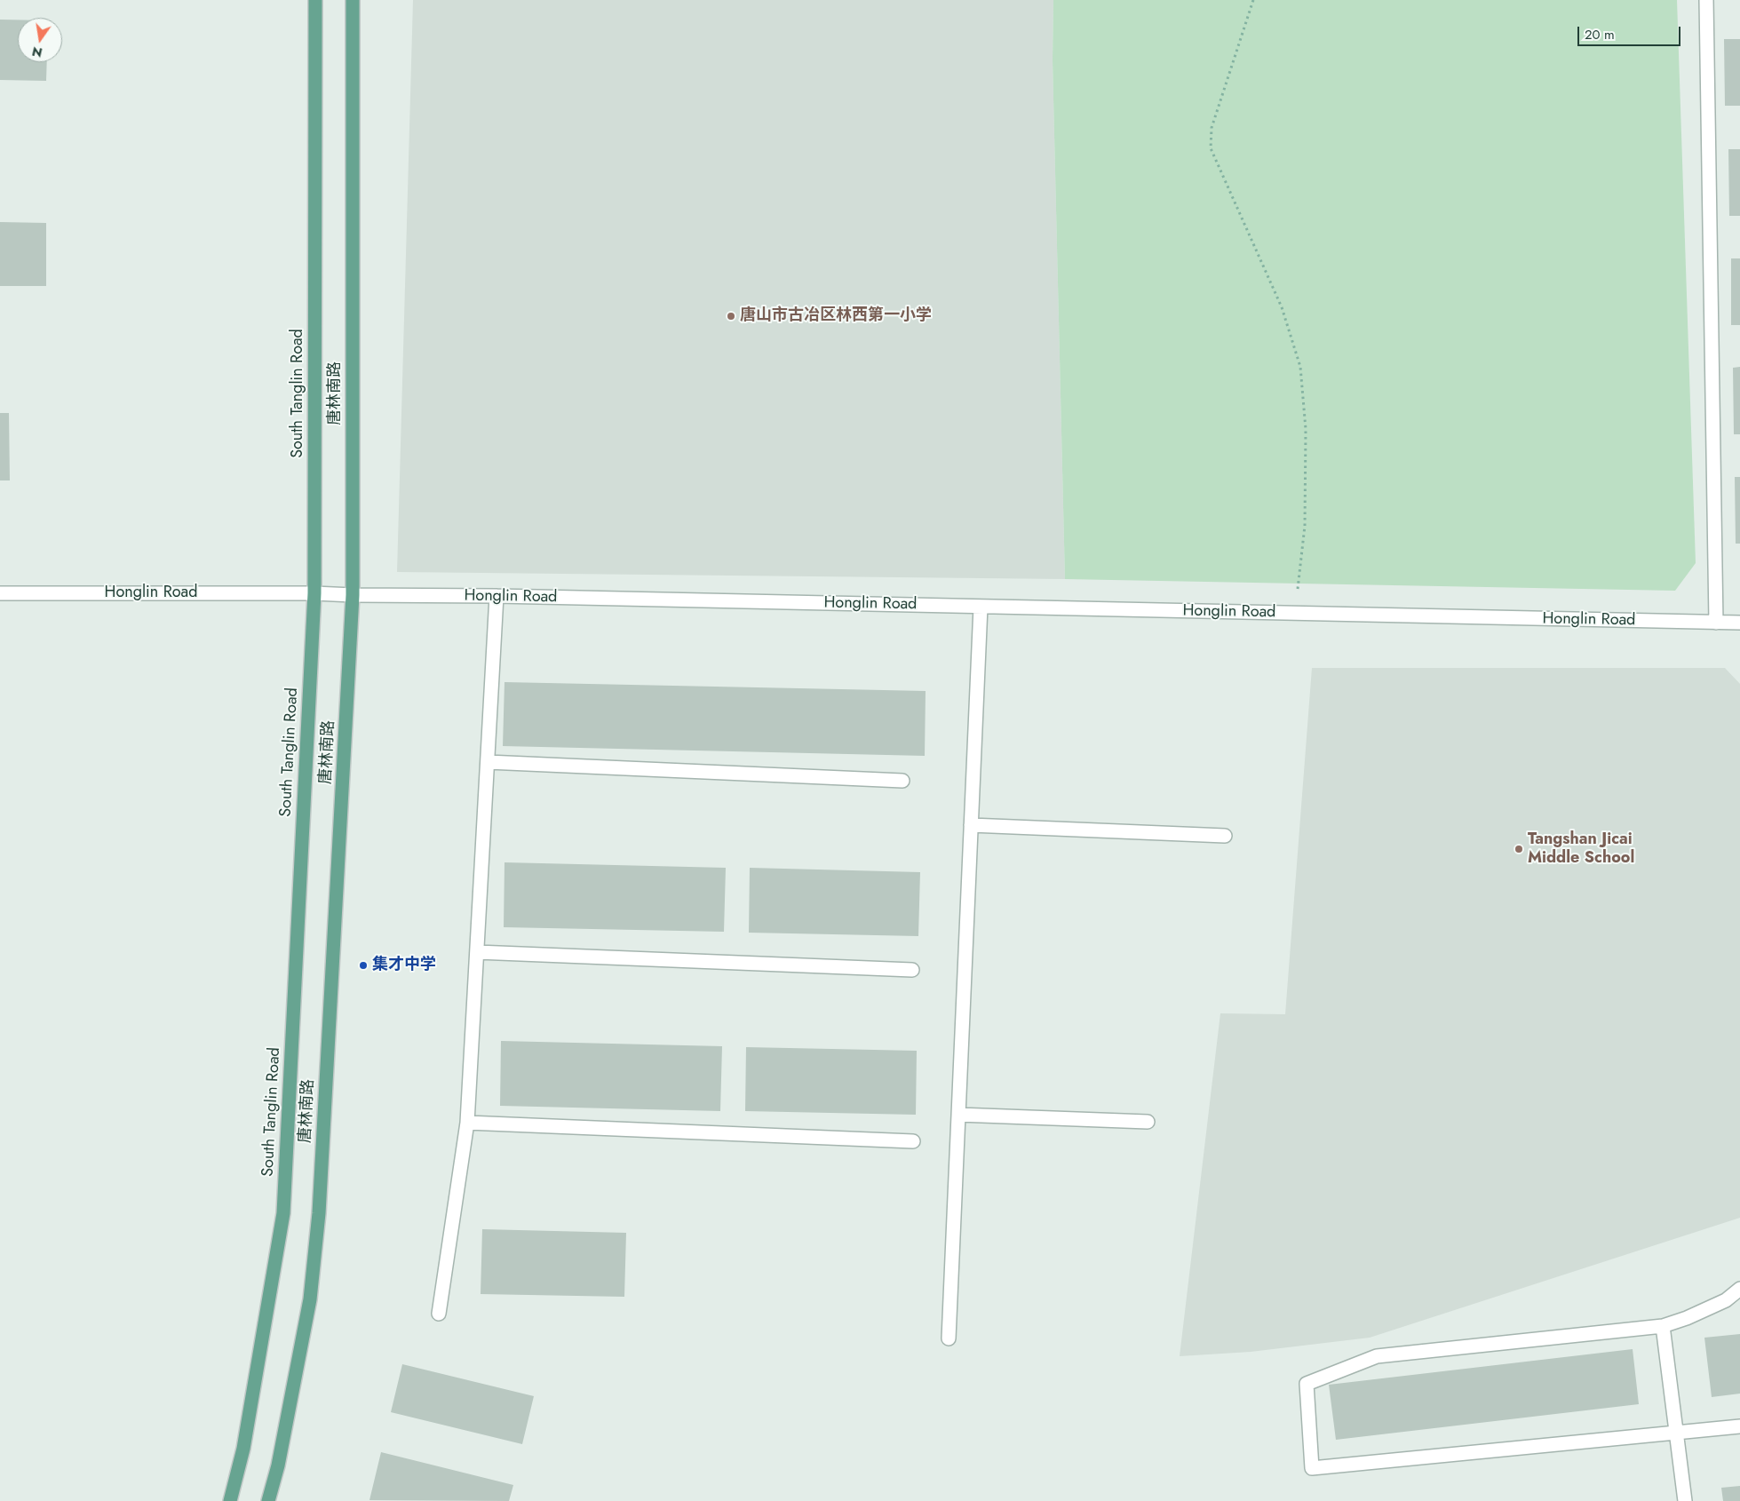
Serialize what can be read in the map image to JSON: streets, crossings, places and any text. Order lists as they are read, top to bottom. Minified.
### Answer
{"streets":{"main road":["South Tanglin Road","唐林南路"],"street":["Honglin Road"]},"crossings":[["South Tanglin Road","Honglin Road"],["唐林南路","Honglin Road"]],"places":["唐山市古冶区林西第一小学","Tangshan Jicai Middle School","集才中学"],"scale_bar":"20 m","north":"bottom"}
